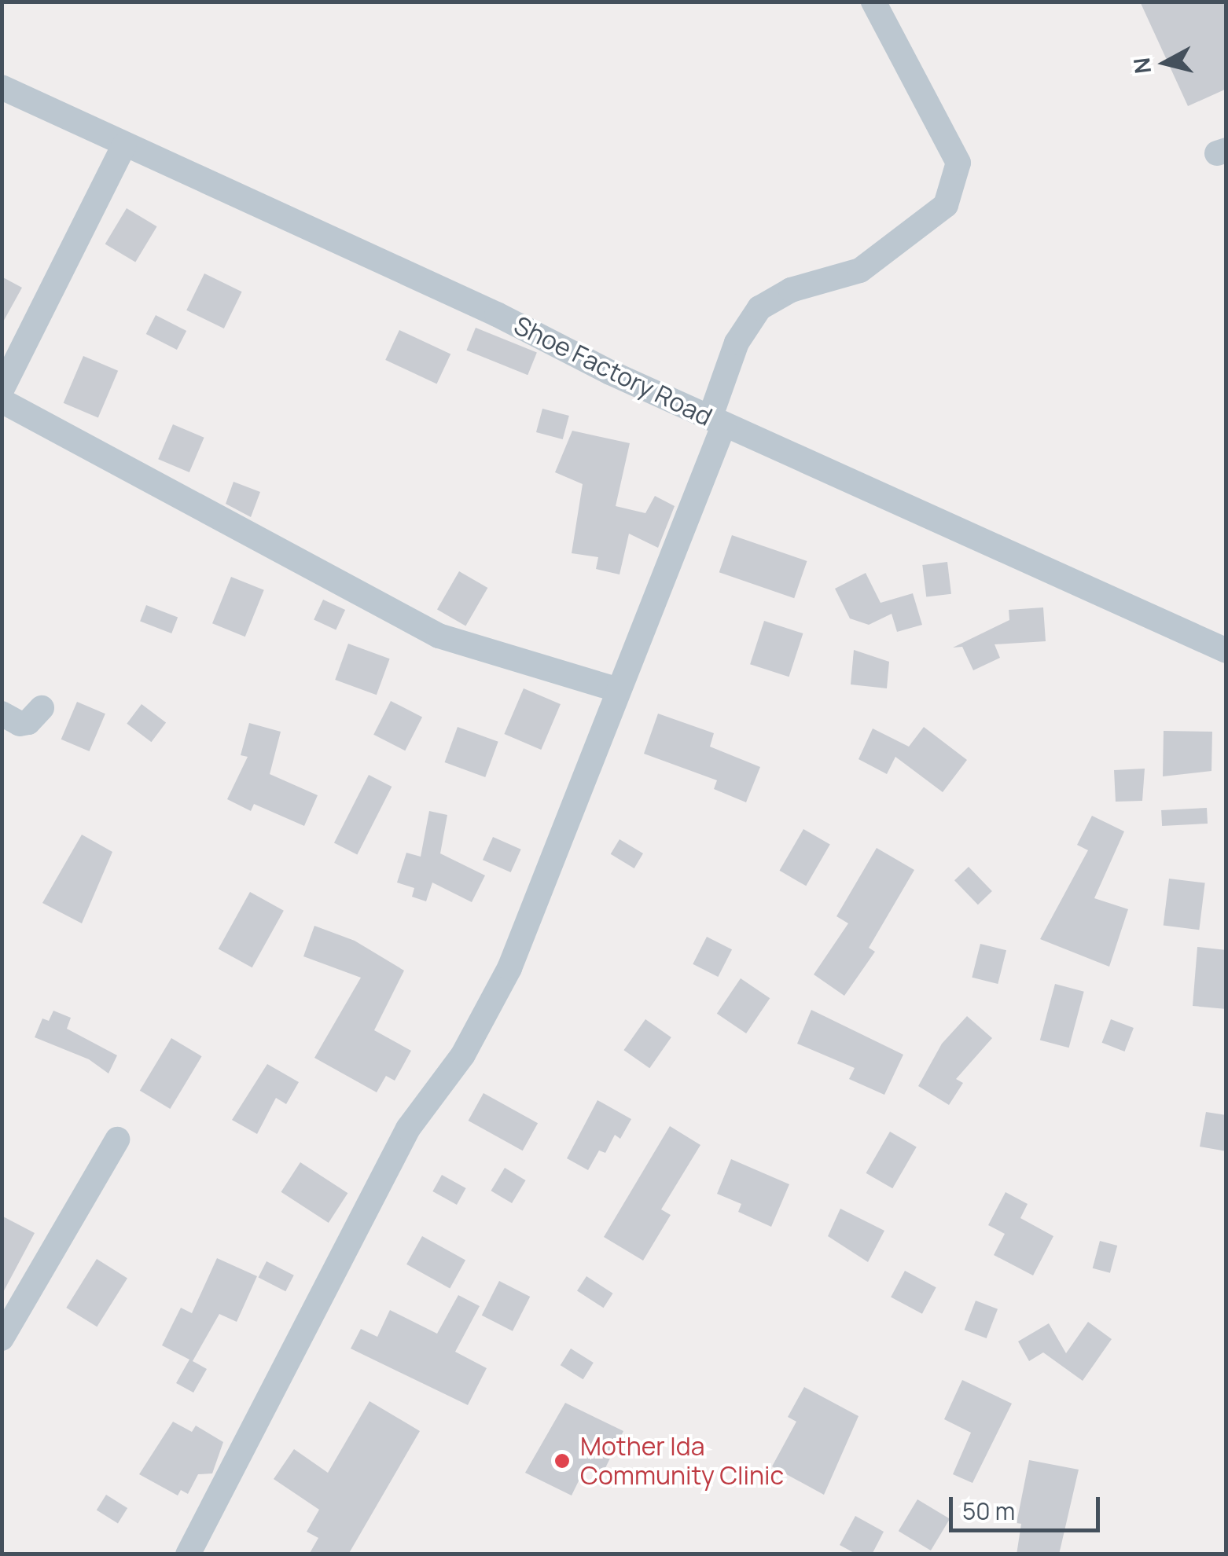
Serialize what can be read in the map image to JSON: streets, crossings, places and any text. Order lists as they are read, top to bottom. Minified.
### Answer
{"streets":{"street":["Shoe Factory Road"]},"places":["Mother Ida Community Clinic"],"scale_bar":"50 m","north":"left"}
